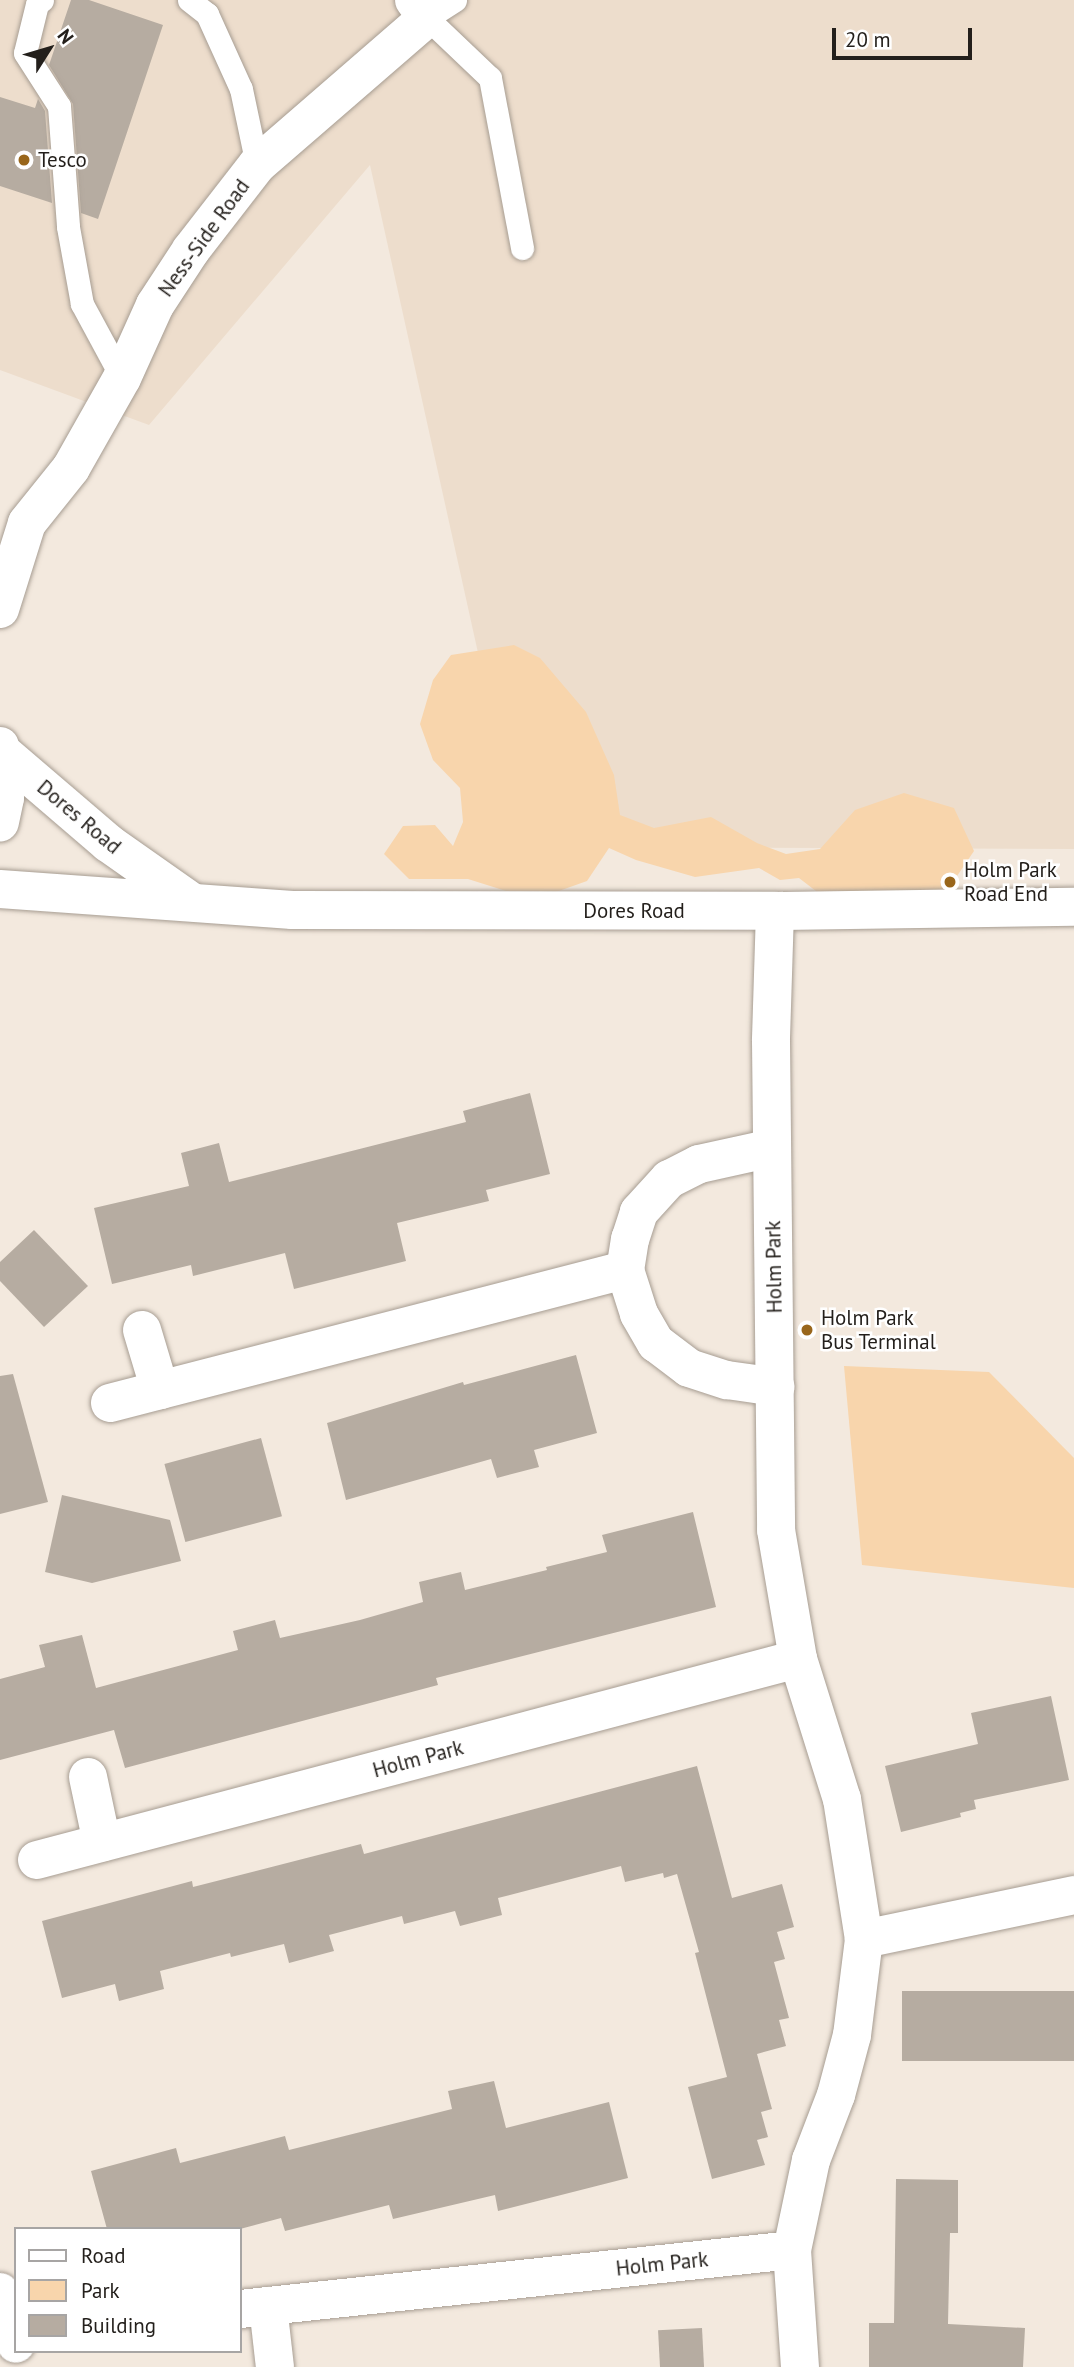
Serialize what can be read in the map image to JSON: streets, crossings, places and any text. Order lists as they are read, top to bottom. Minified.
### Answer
{"streets":{"street":["Ness-Side Road","Dores Road","Holm Park"]},"crossings":[["Dores Road","Holm Park"]],"places":["Tesco","Holm Park Road End","Holm Park Bus Terminal"],"legend":["Road","Park","Building"],"scale_bar":"20 m","north":"top right"}
